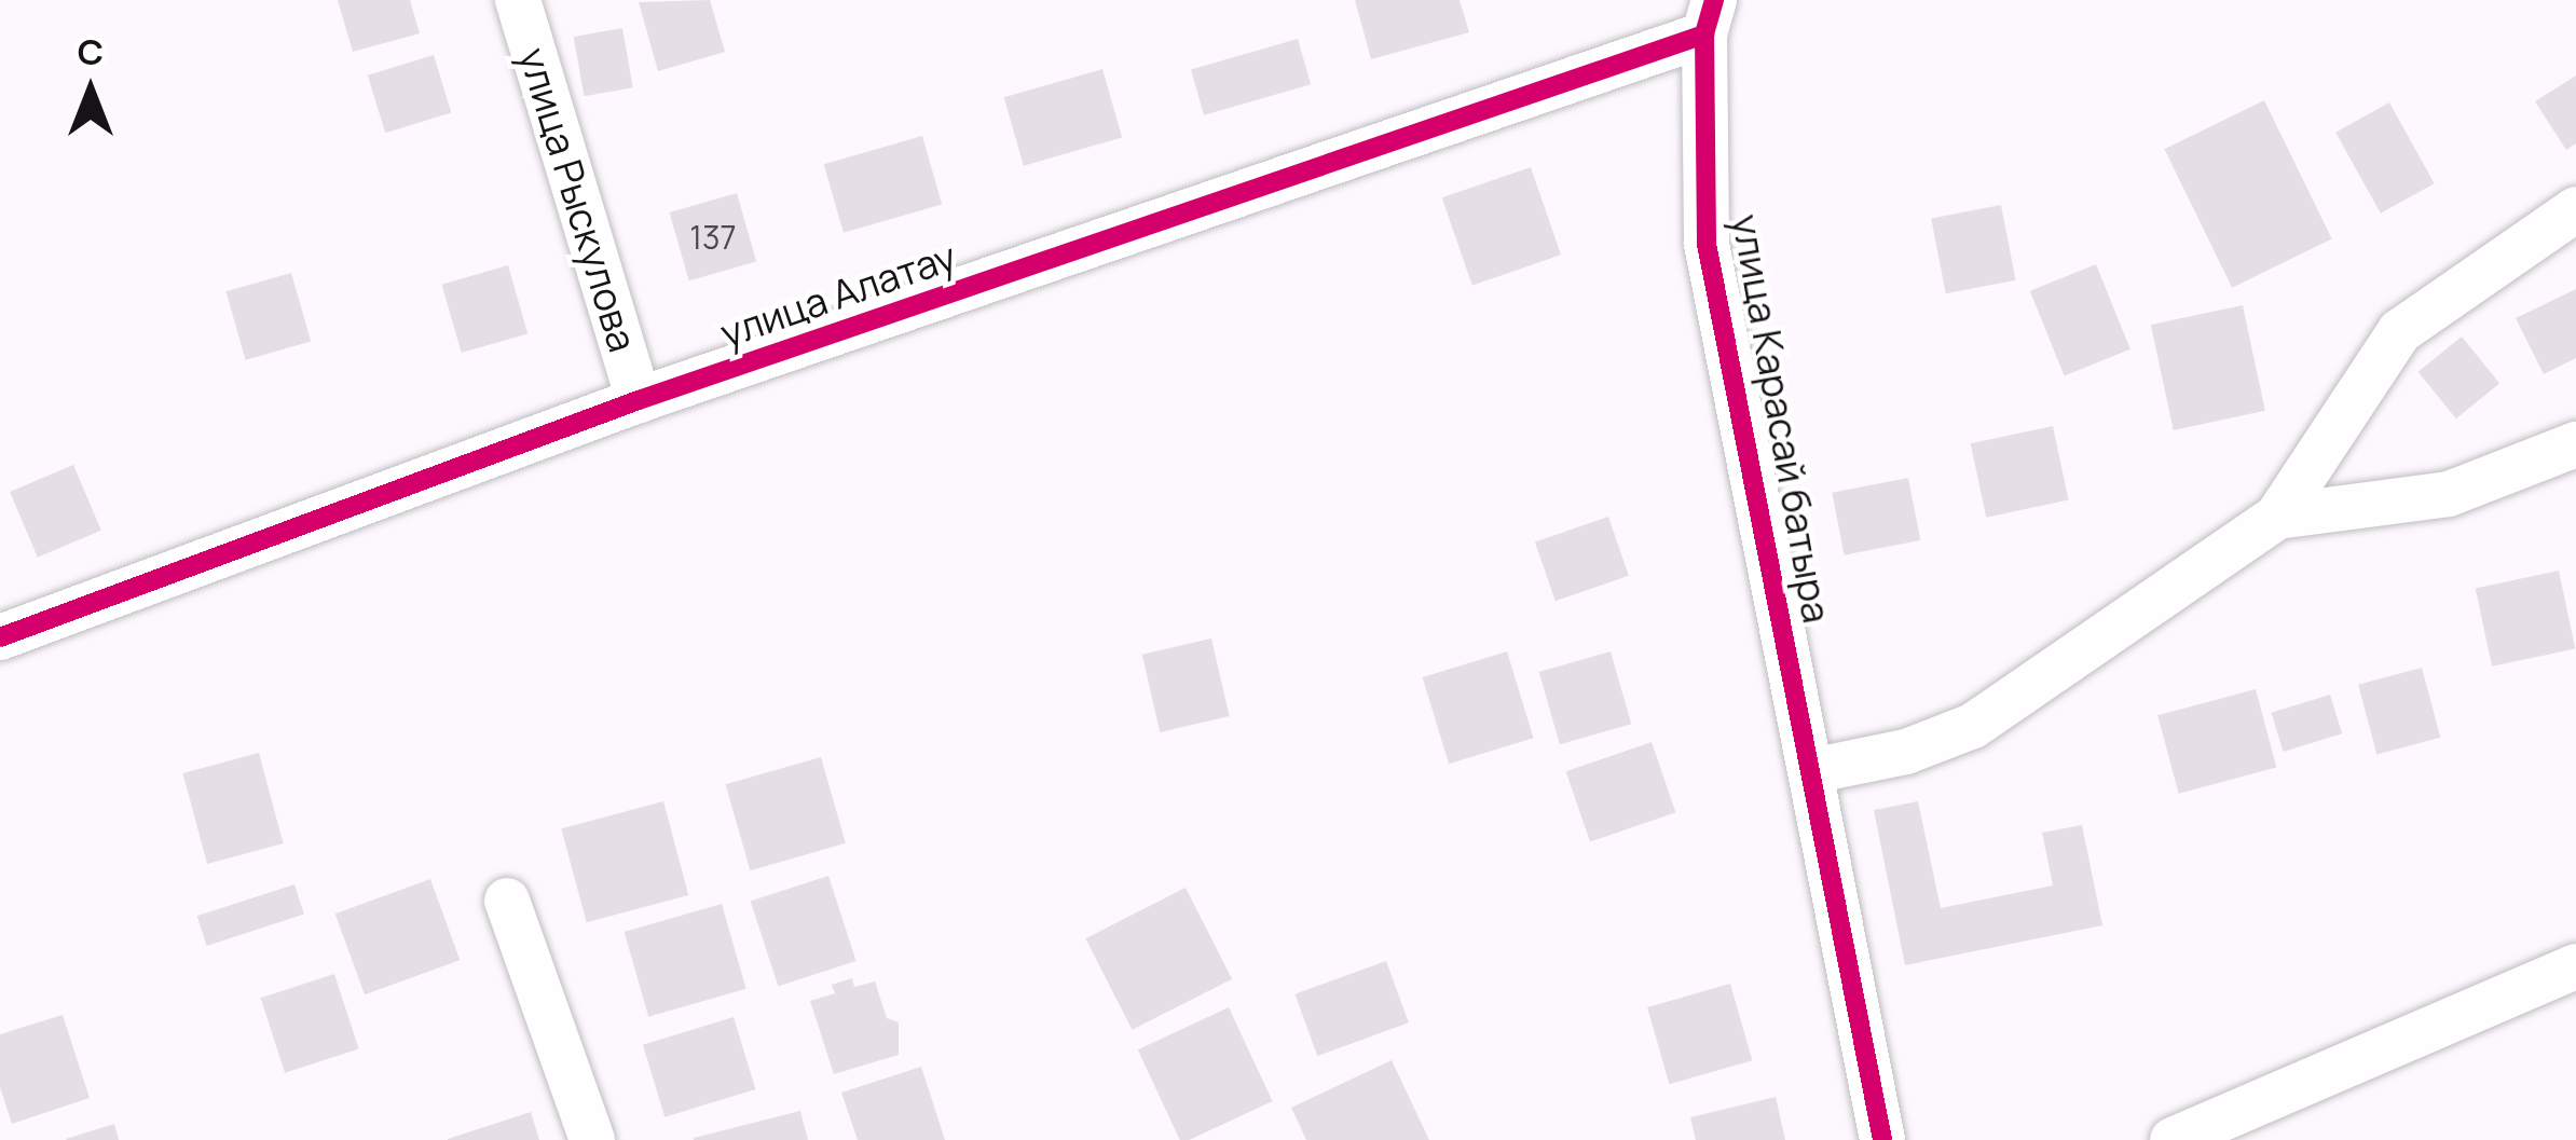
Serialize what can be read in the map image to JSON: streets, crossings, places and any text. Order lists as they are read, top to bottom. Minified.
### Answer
{"streets":{"street":["улица Рыскулова","улица Алатау","улица Карасай батыра"]},"crossings":[["улица Рыскулова","улица Алатау"],["улица Алатау","улица Карасай батыра"]],"house_numbers":["137"],"north":"top"}
